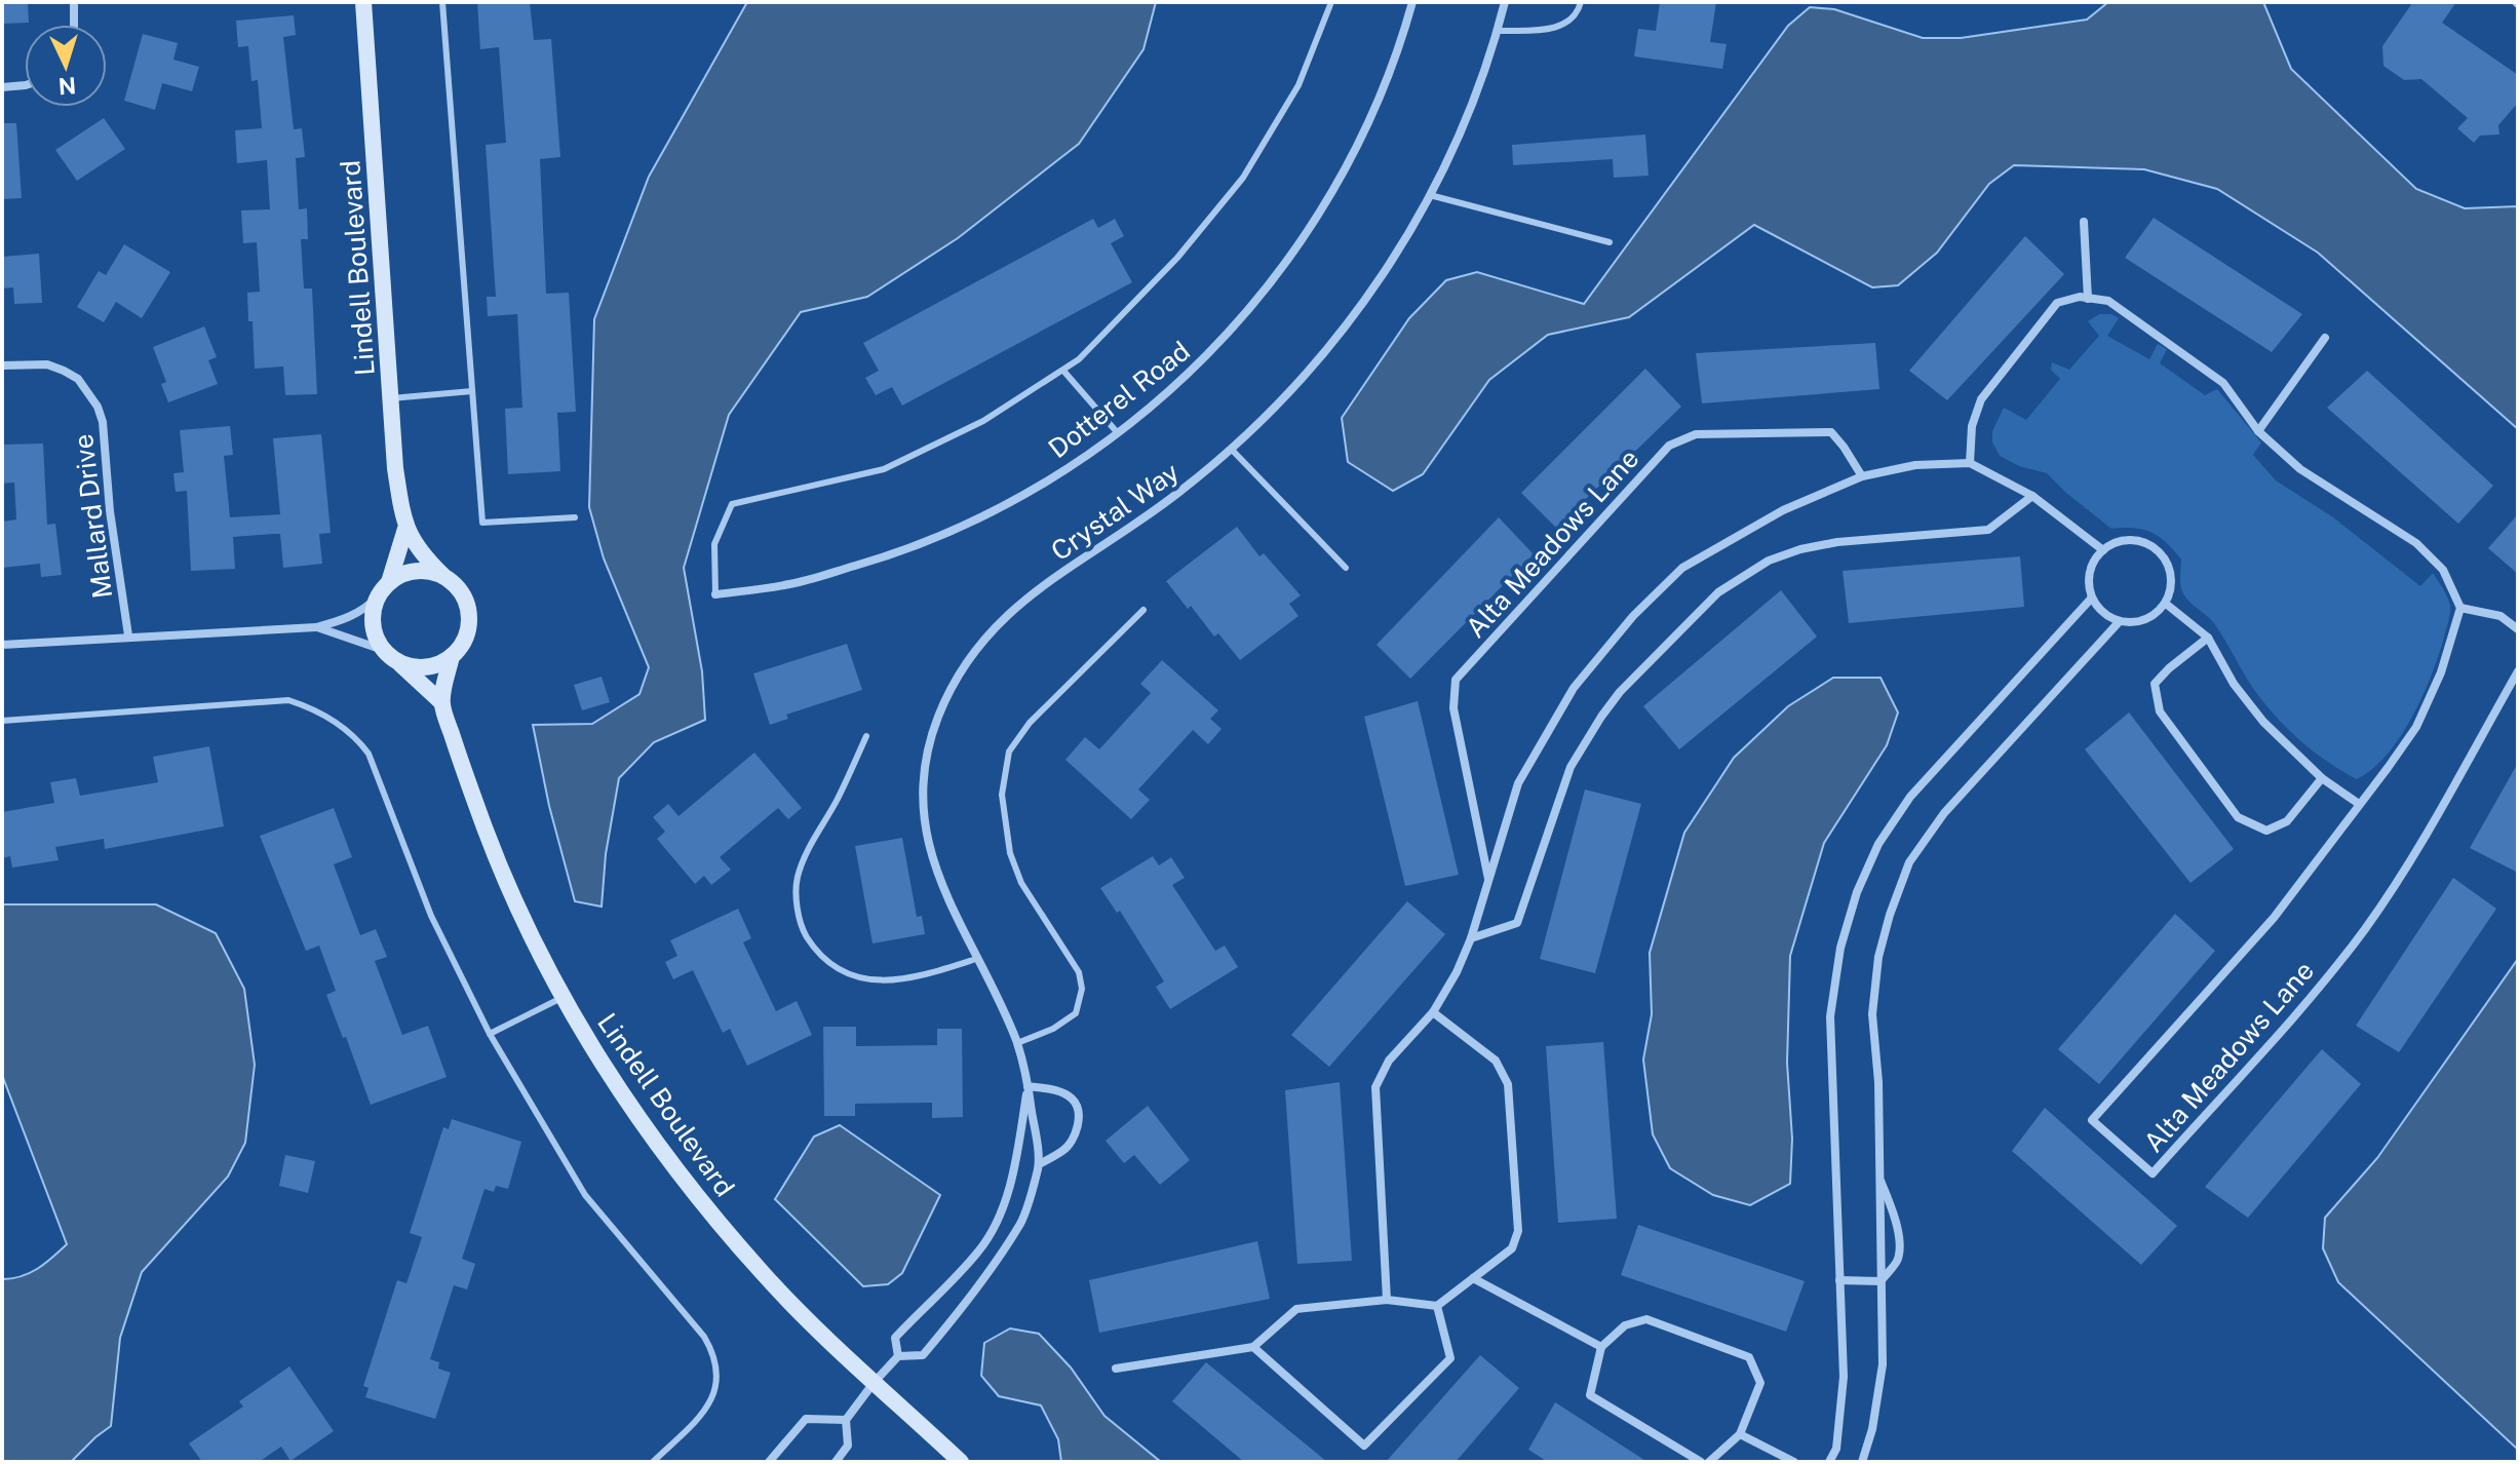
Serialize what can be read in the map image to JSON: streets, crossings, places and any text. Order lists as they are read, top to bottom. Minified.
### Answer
{"streets":{"street":["Lindell Boulevard","Dotterel Road","Crystal Way","Mallard Drive","Alta Meadows Lane"]},"crossings":[["Lindell Boulevard","Crystal Way"]],"north":"bottom"}
